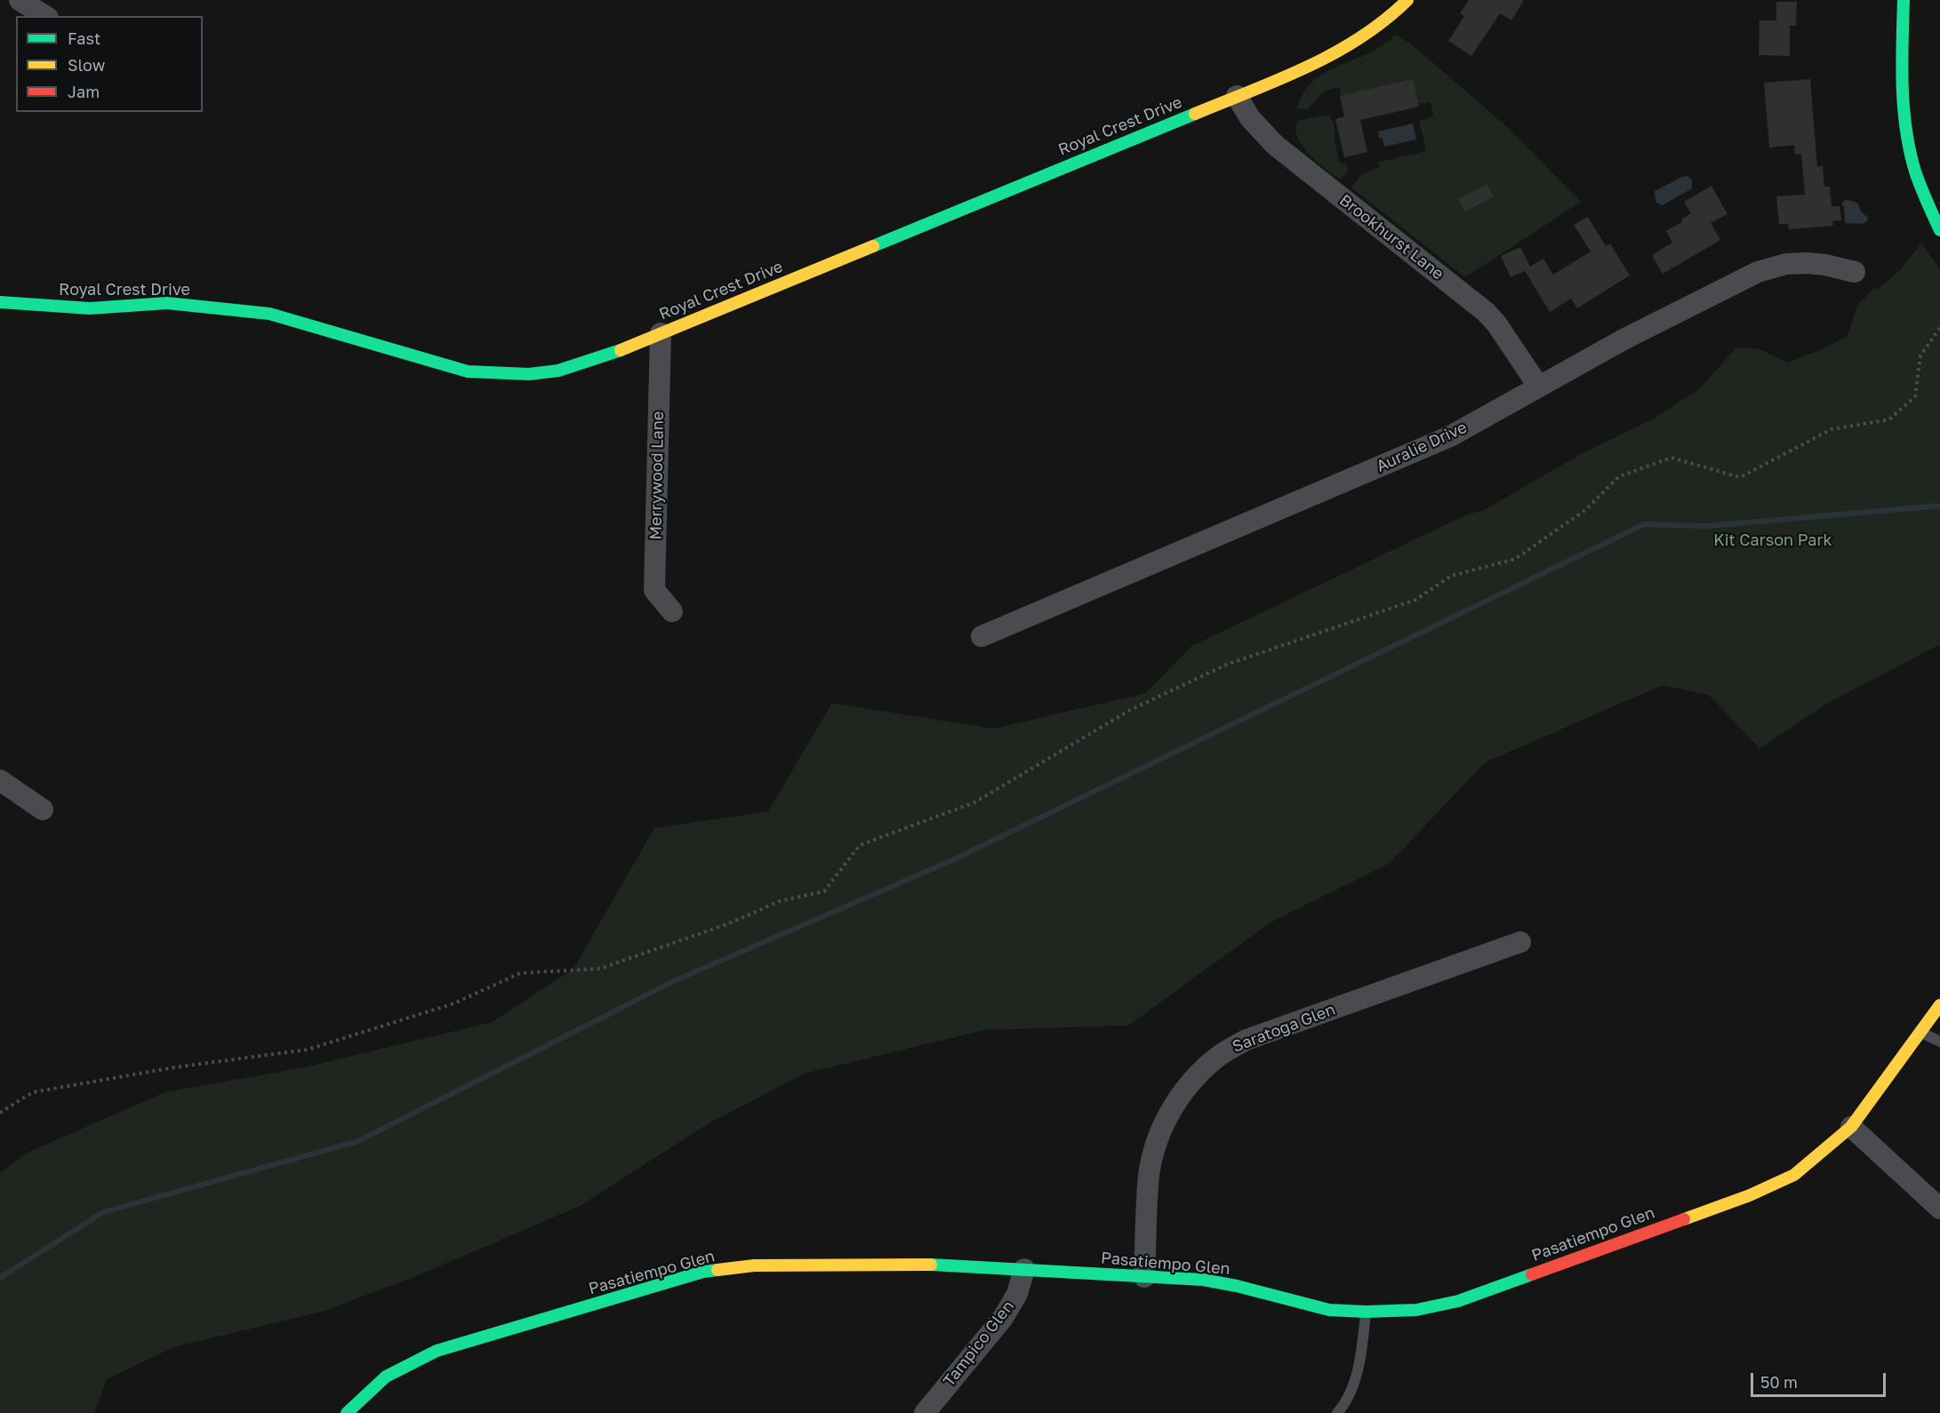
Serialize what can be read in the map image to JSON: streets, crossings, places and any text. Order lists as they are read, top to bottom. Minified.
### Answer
{"streets":{"street":["Royal Crest Drive","Brookhurst Lane","Auralie Drive","Merrywood Lane","Saratoga Glen","Pasatiempo Glen","Tampico Glen"]},"crossings":[["Royal Crest Drive","Brookhurst Lane"],["Royal Crest Drive","Merrywood Lane"],["Brookhurst Lane","Auralie Drive"],["Saratoga Glen","Pasatiempo Glen"],["Pasatiempo Glen","Tampico Glen"]],"parks":["Kit Carson Park"],"legend":["Fast","Slow","Jam"],"scale_bar":"50 m"}
